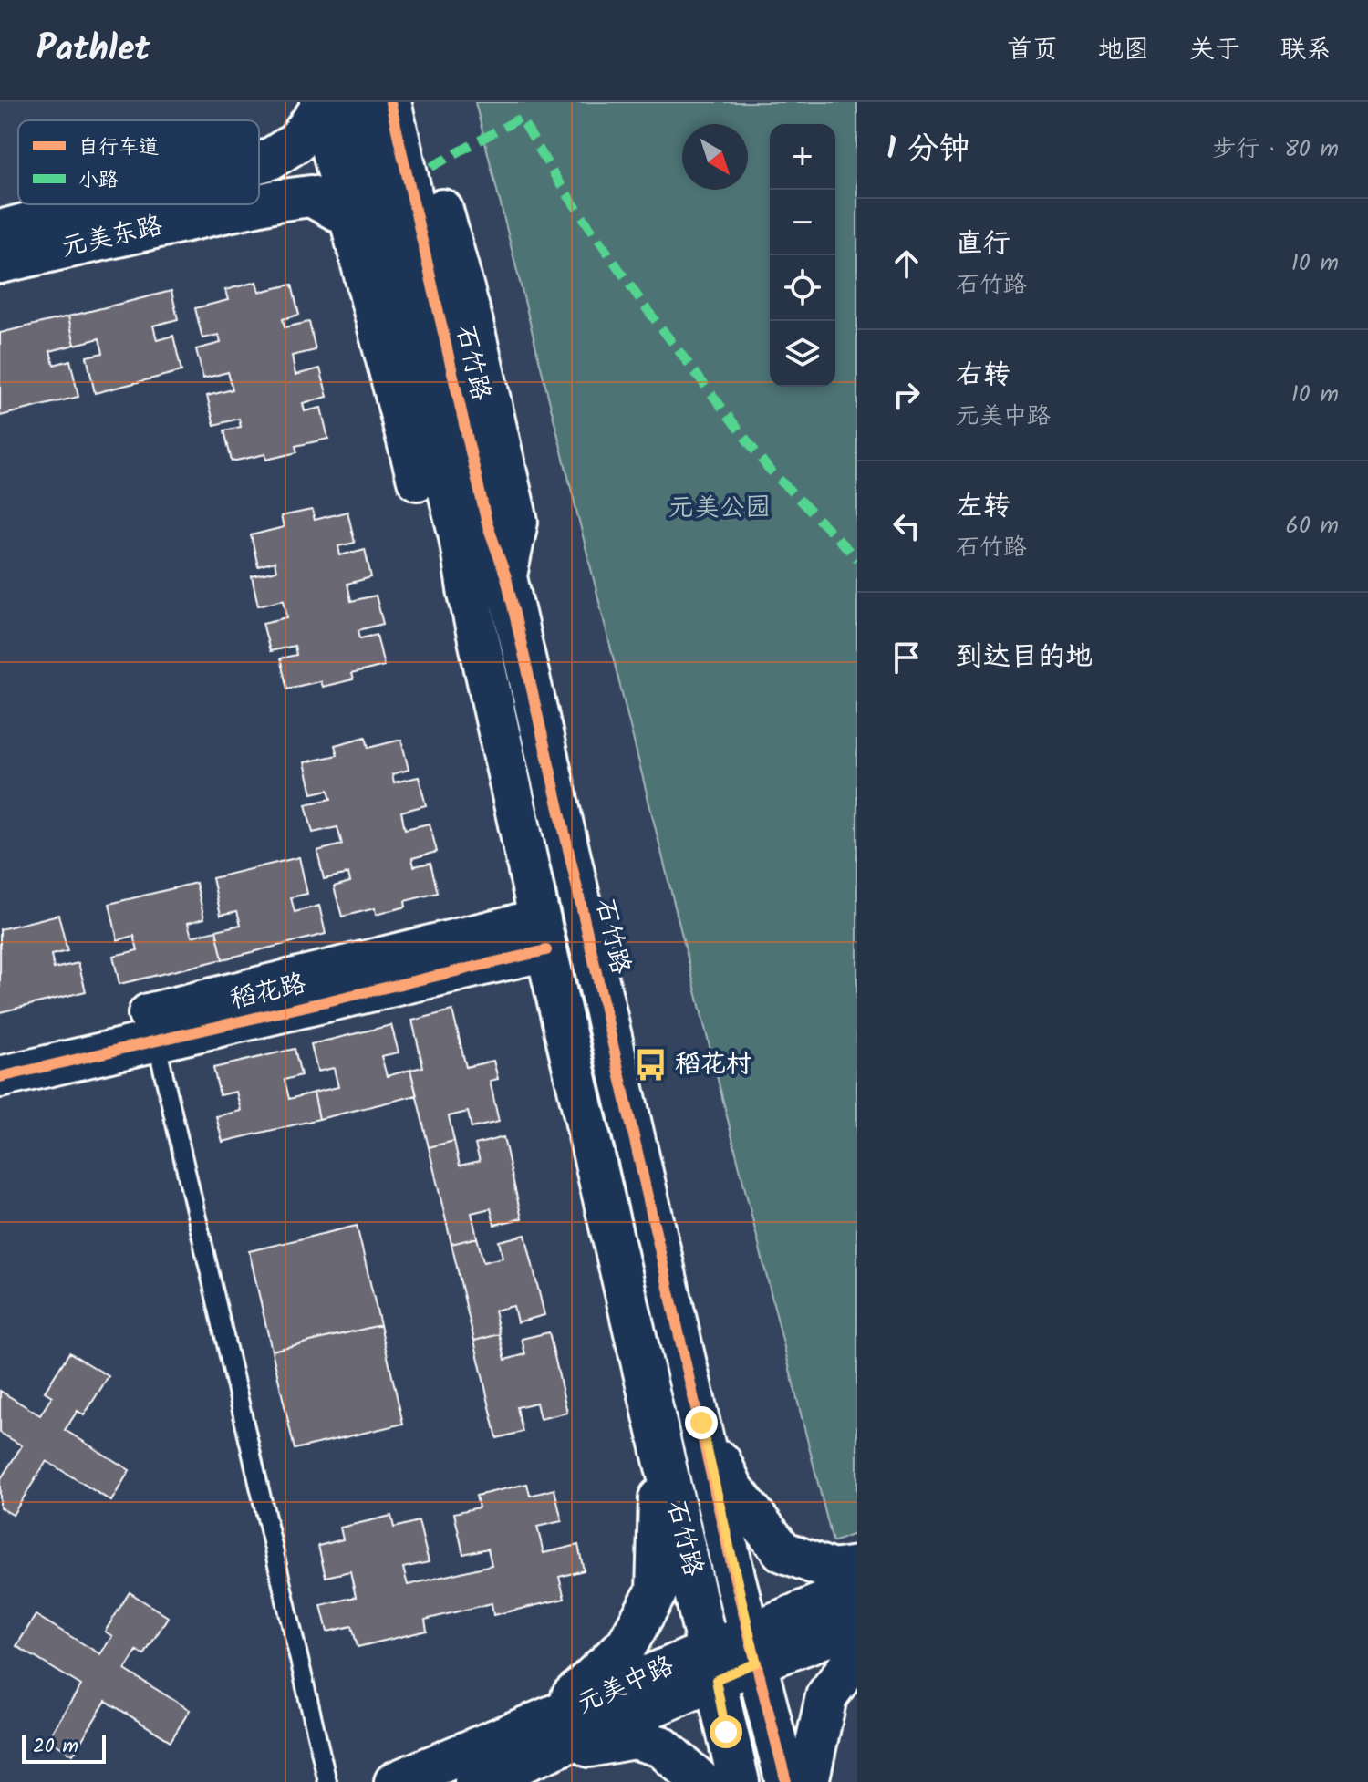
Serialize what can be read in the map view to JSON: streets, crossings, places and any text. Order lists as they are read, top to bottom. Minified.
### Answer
{"streets":{"street":["元美东路","石竹路","稻花路","元美中路"]},"crossings":[["元美东路","石竹路"],["石竹路","稻花路"],["石竹路","元美中路"]],"parks":["元美公园"],"places":{"bus stop":["稻花村"]},"legend":["自行车道","小路"],"scale_bar":"20 m","north":"bottom right","page":{"header":"Pathlet","nav":["首页","地图","关于","联系"],"heading":["1 分钟","步行 · 80 m"],"map_buttons":["+","−"],"list":[["直行","石竹路","10 m"],["右转","元美中路","10 m"],["左转","石竹路","60 m"],"到达目的地"],"scale":"20 m"}}
